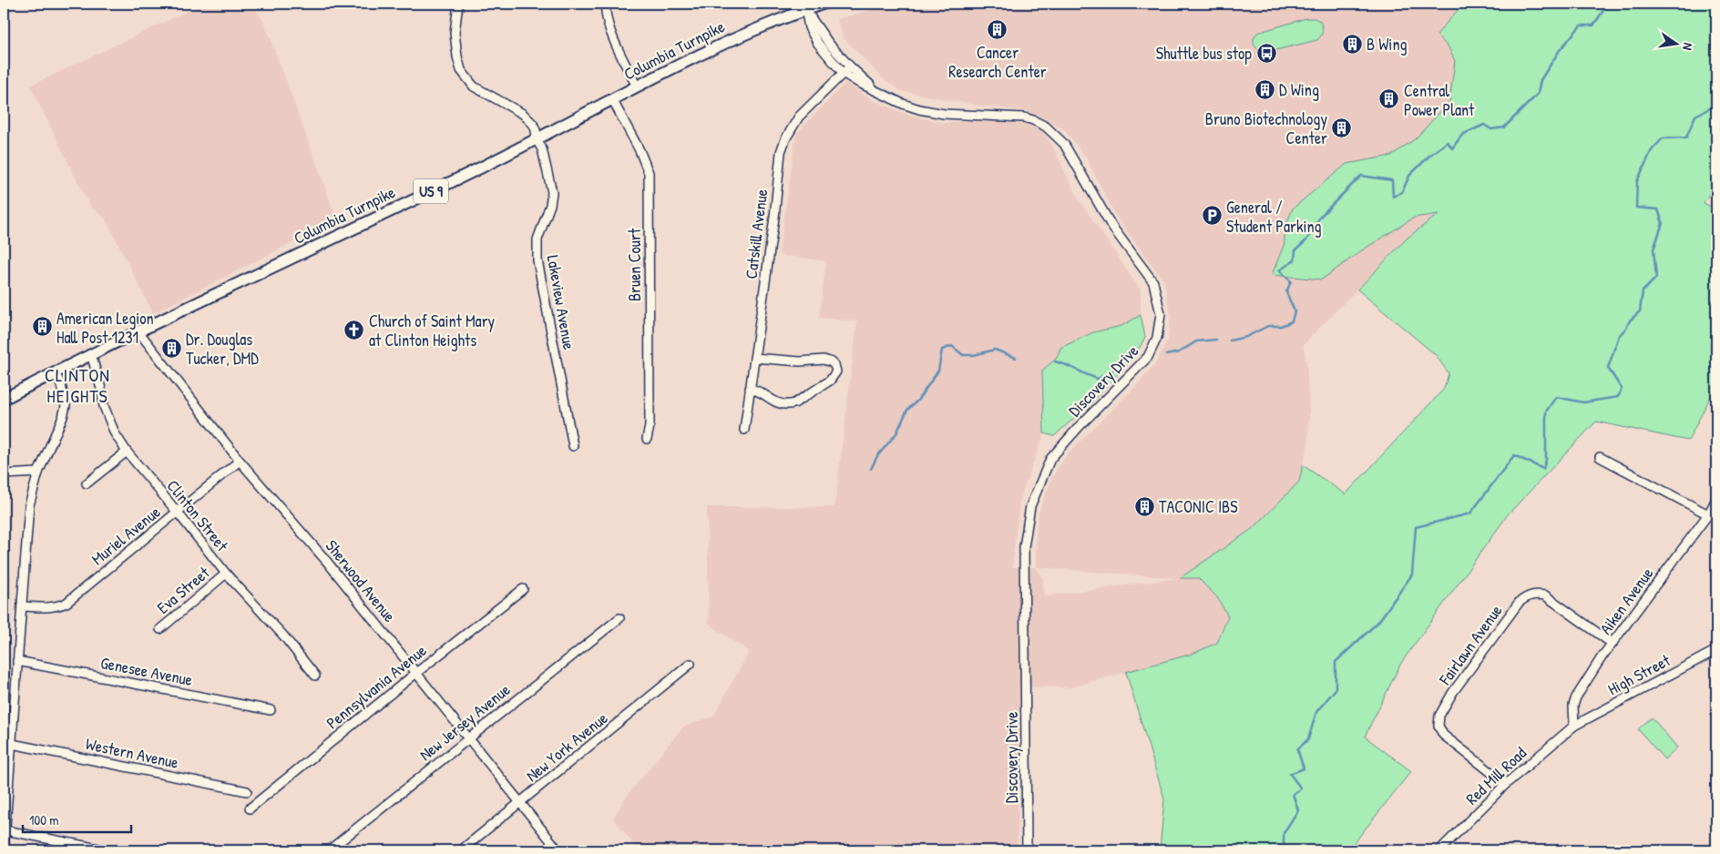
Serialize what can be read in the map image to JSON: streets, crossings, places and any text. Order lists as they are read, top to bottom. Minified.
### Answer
{"streets":{"main road":["Columbia Turnpike","US 9"],"street":["Catskill Avenue","Bruen Court","Lakeview Avenue","Discovery Drive","Clinton Street","Muriel Avenue","Sherwood Avenue","Eva Street","Aiken Avenue","Fairlawn Avenue","Genesee Avenue","High Street","Pennsylvania Avenue","New Jersey Avenue","New York Avenue","Western Avenue","Red Mill Road"]},"crossings":[["Columbia Turnpike","Bruen Court"],["Columbia Turnpike","Lakeview Avenue"],["Columbia Turnpike","Discovery Drive"],["Columbia Turnpike","Clinton Street"],["Columbia Turnpike","Sherwood Avenue"],["Catskill Avenue","Discovery Drive"],["Clinton Street","Muriel Avenue"],["Clinton Street","Eva Street"],["Muriel Avenue","Sherwood Avenue"],["Sherwood Avenue","Pennsylvania Avenue"],["Sherwood Avenue","New Jersey Avenue"],["Sherwood Avenue","New York Avenue"],["Aiken Avenue","Fairlawn Avenue"],["Aiken Avenue","High Street"],["Aiken Avenue","Red Mill Road"],["Fairlawn Avenue","Red Mill Road"],["High Street","Red Mill Road"]],"districts":["CLINTON HEIGHTS"],"places":{"building":["Cancer Research Center","B Wing","D Wing","Central Power Plant","Bruno Biotechnology Center","American Legion Hall Post 1231","Dr. Douglas Tucker, DMD","TACONIC IBS"],"bus stop":["Shuttle bus stop"],"parking":["General / Student Parking"],"church":["Church of Saint Mary at Clinton Heights"]},"scale_bar":"100 m","north":"right"}
